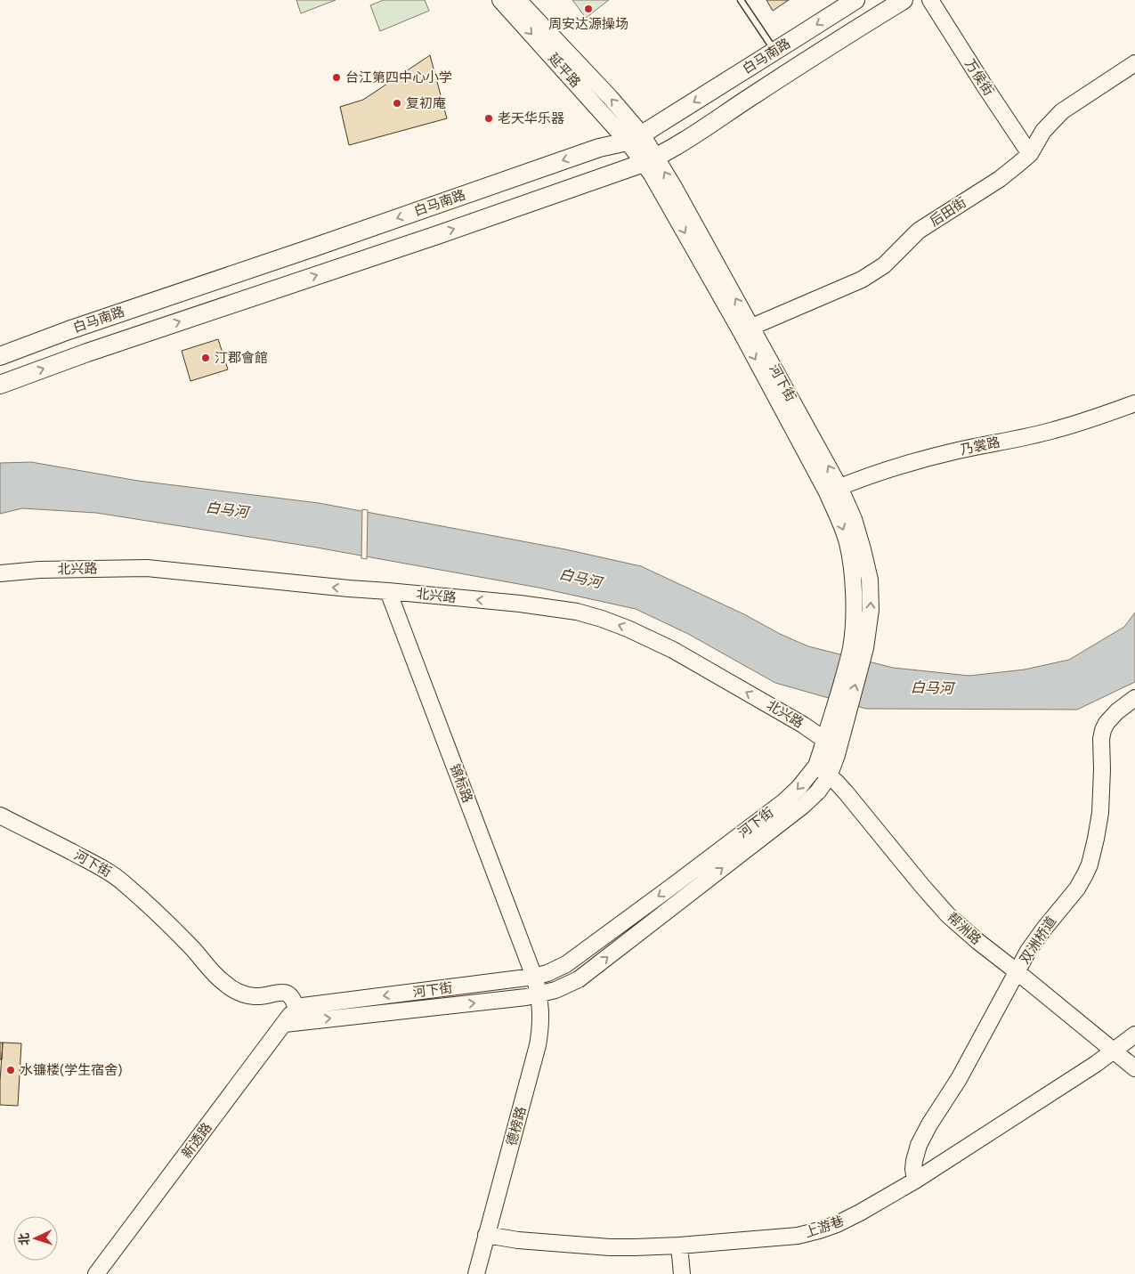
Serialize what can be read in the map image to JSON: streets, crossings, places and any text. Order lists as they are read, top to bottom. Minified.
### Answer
{"streets":{"main road":["白马南路"],"street":["延平路","万侯街","后田街","河下街","乃裳路","北兴路","锦标路","帮洲路","双洲桥道","德榜路","新透路","上游巷"]},"crossings":[["白马南路","延平路"],["白马南路","河下街"],["延平路","河下街"],["万侯街","后田街"],["后田街","河下街"],["河下街","乃裳路"],["河下街","北兴路"],["河下街","锦标路"],["河下街","帮洲路"],["河下街","德榜路"],["河下街","新透路"],["北兴路","锦标路"],["锦标路","德榜路"],["帮洲路","双洲桥道"],["帮洲路","上游巷"],["双洲桥道","上游巷"],["德榜路","上游巷"]],"one_way":["北兴路"],"water":["白马河"],"places":["周安达源操场","台江第四中心小学","复初庵","老天华乐器","汀郡會館","水镰楼(学生宿舍)"],"north":"left"}
